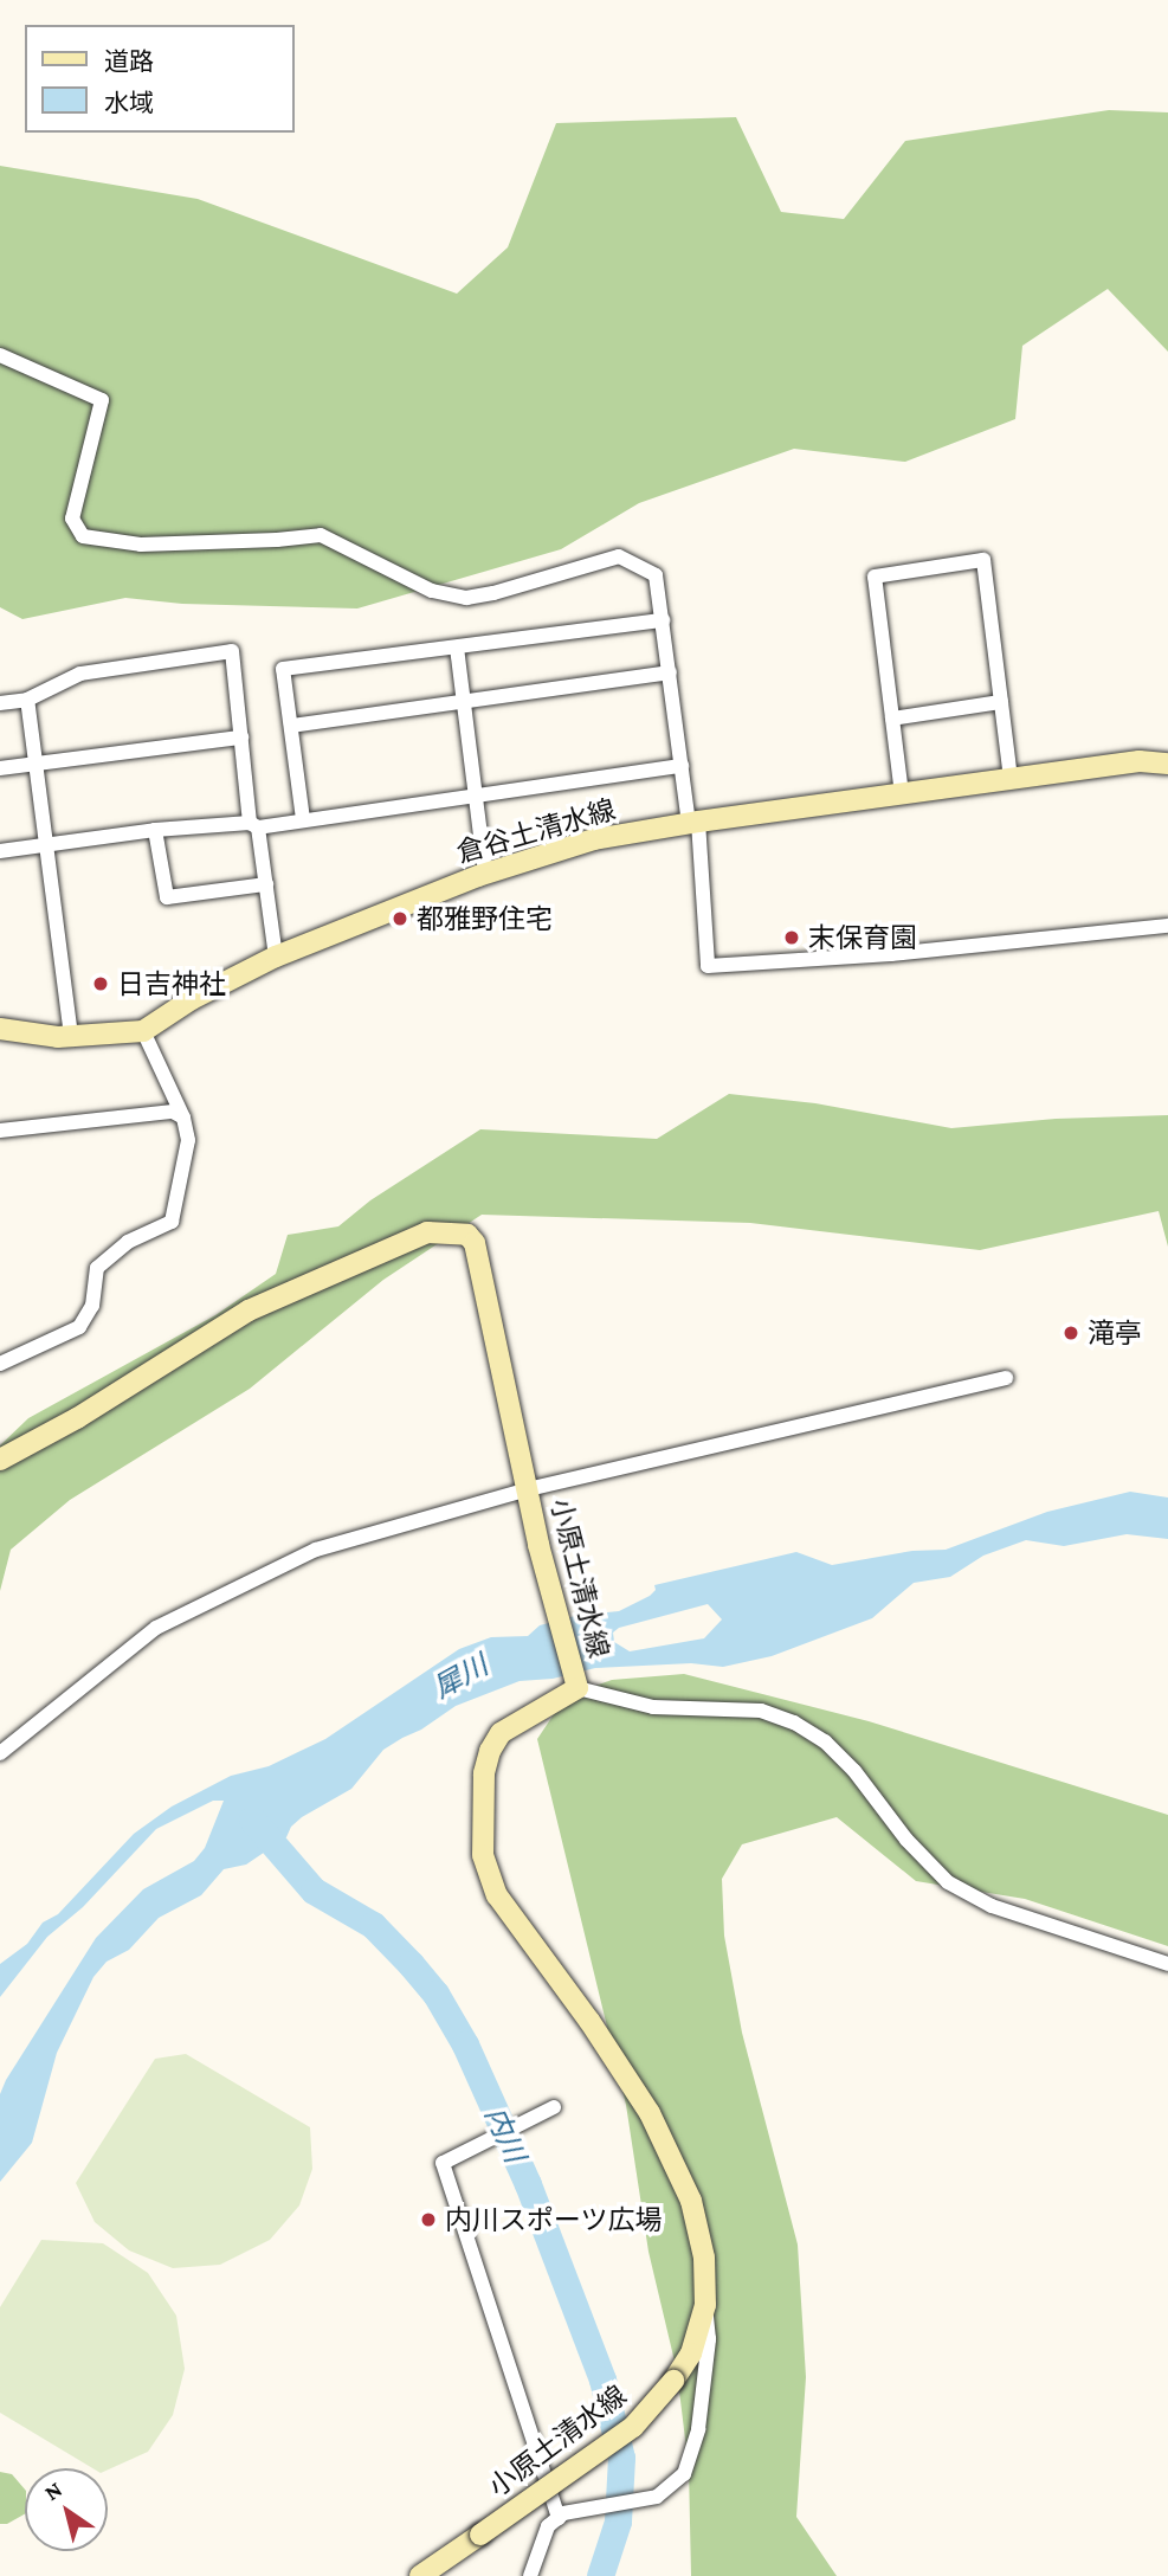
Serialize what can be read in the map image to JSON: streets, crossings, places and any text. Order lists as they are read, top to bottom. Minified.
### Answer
{"streets":{"main road":["倉谷土清水線","小原土清水線"]},"water":["犀川","内川"],"places":["都雅野住宅","末保育園","日吉神社","滝亭","内川スポーツ広場"],"legend":["道路","水域"],"north":"top left"}
